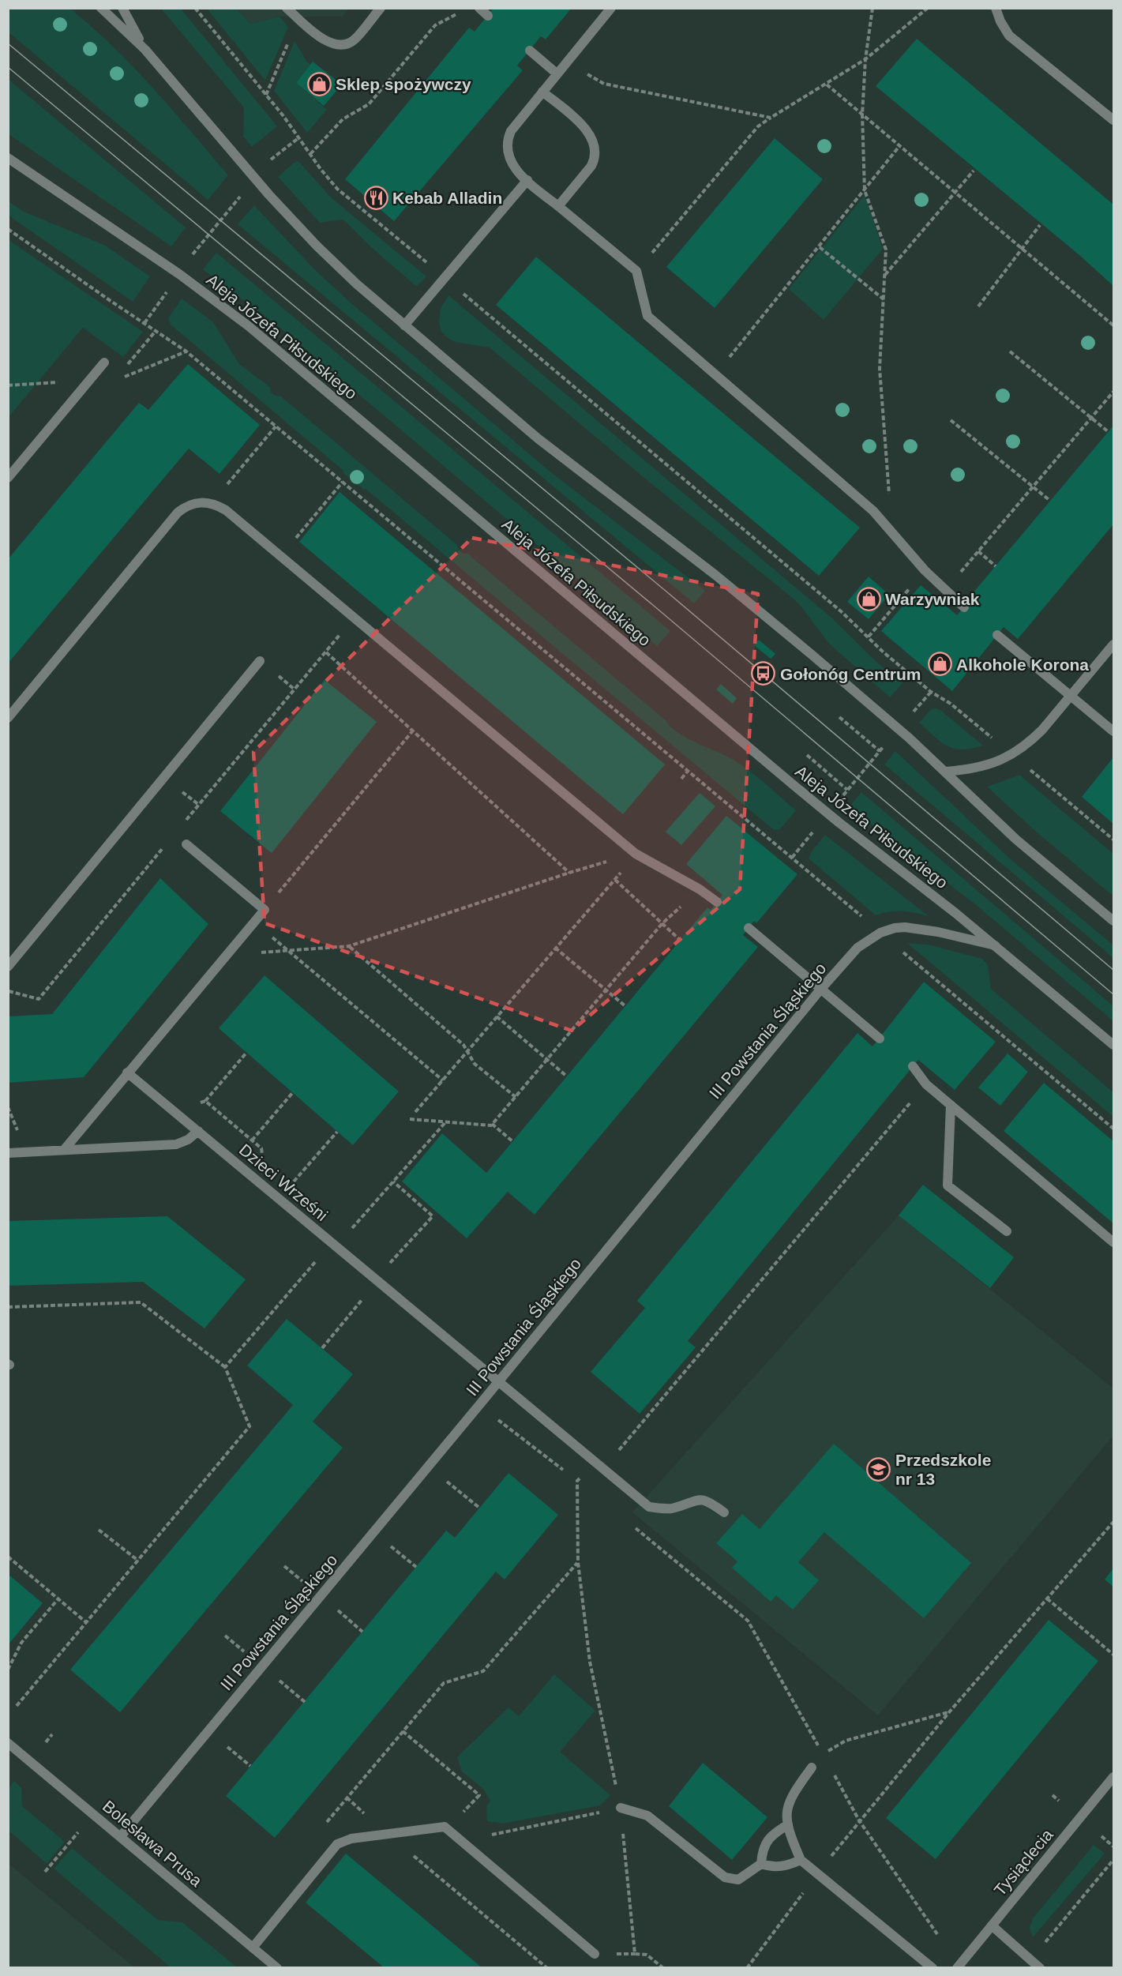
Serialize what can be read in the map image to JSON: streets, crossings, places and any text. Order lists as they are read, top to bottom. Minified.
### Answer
{"streets":{"street":["Aleja Józefa Piłsudskiego","III Powstania Śląskiego","Dzieci Wrześni","Bolesława Prusa","Tysiąclecia"]},"crossings":[["Aleja Józefa Piłsudskiego","III Powstania Śląskiego"],["III Powstania Śląskiego","Dzieci Wrześni"],["III Powstania Śląskiego","Bolesława Prusa"]],"places":{"shop":["Sklep spożywczy","Warzywniak","Alkohole Korona"],"restaurant":["Kebab Alladin"],"bus stop":["Gołonóg Centrum"],"school or university":["Przedszkole nr 13"]}}
